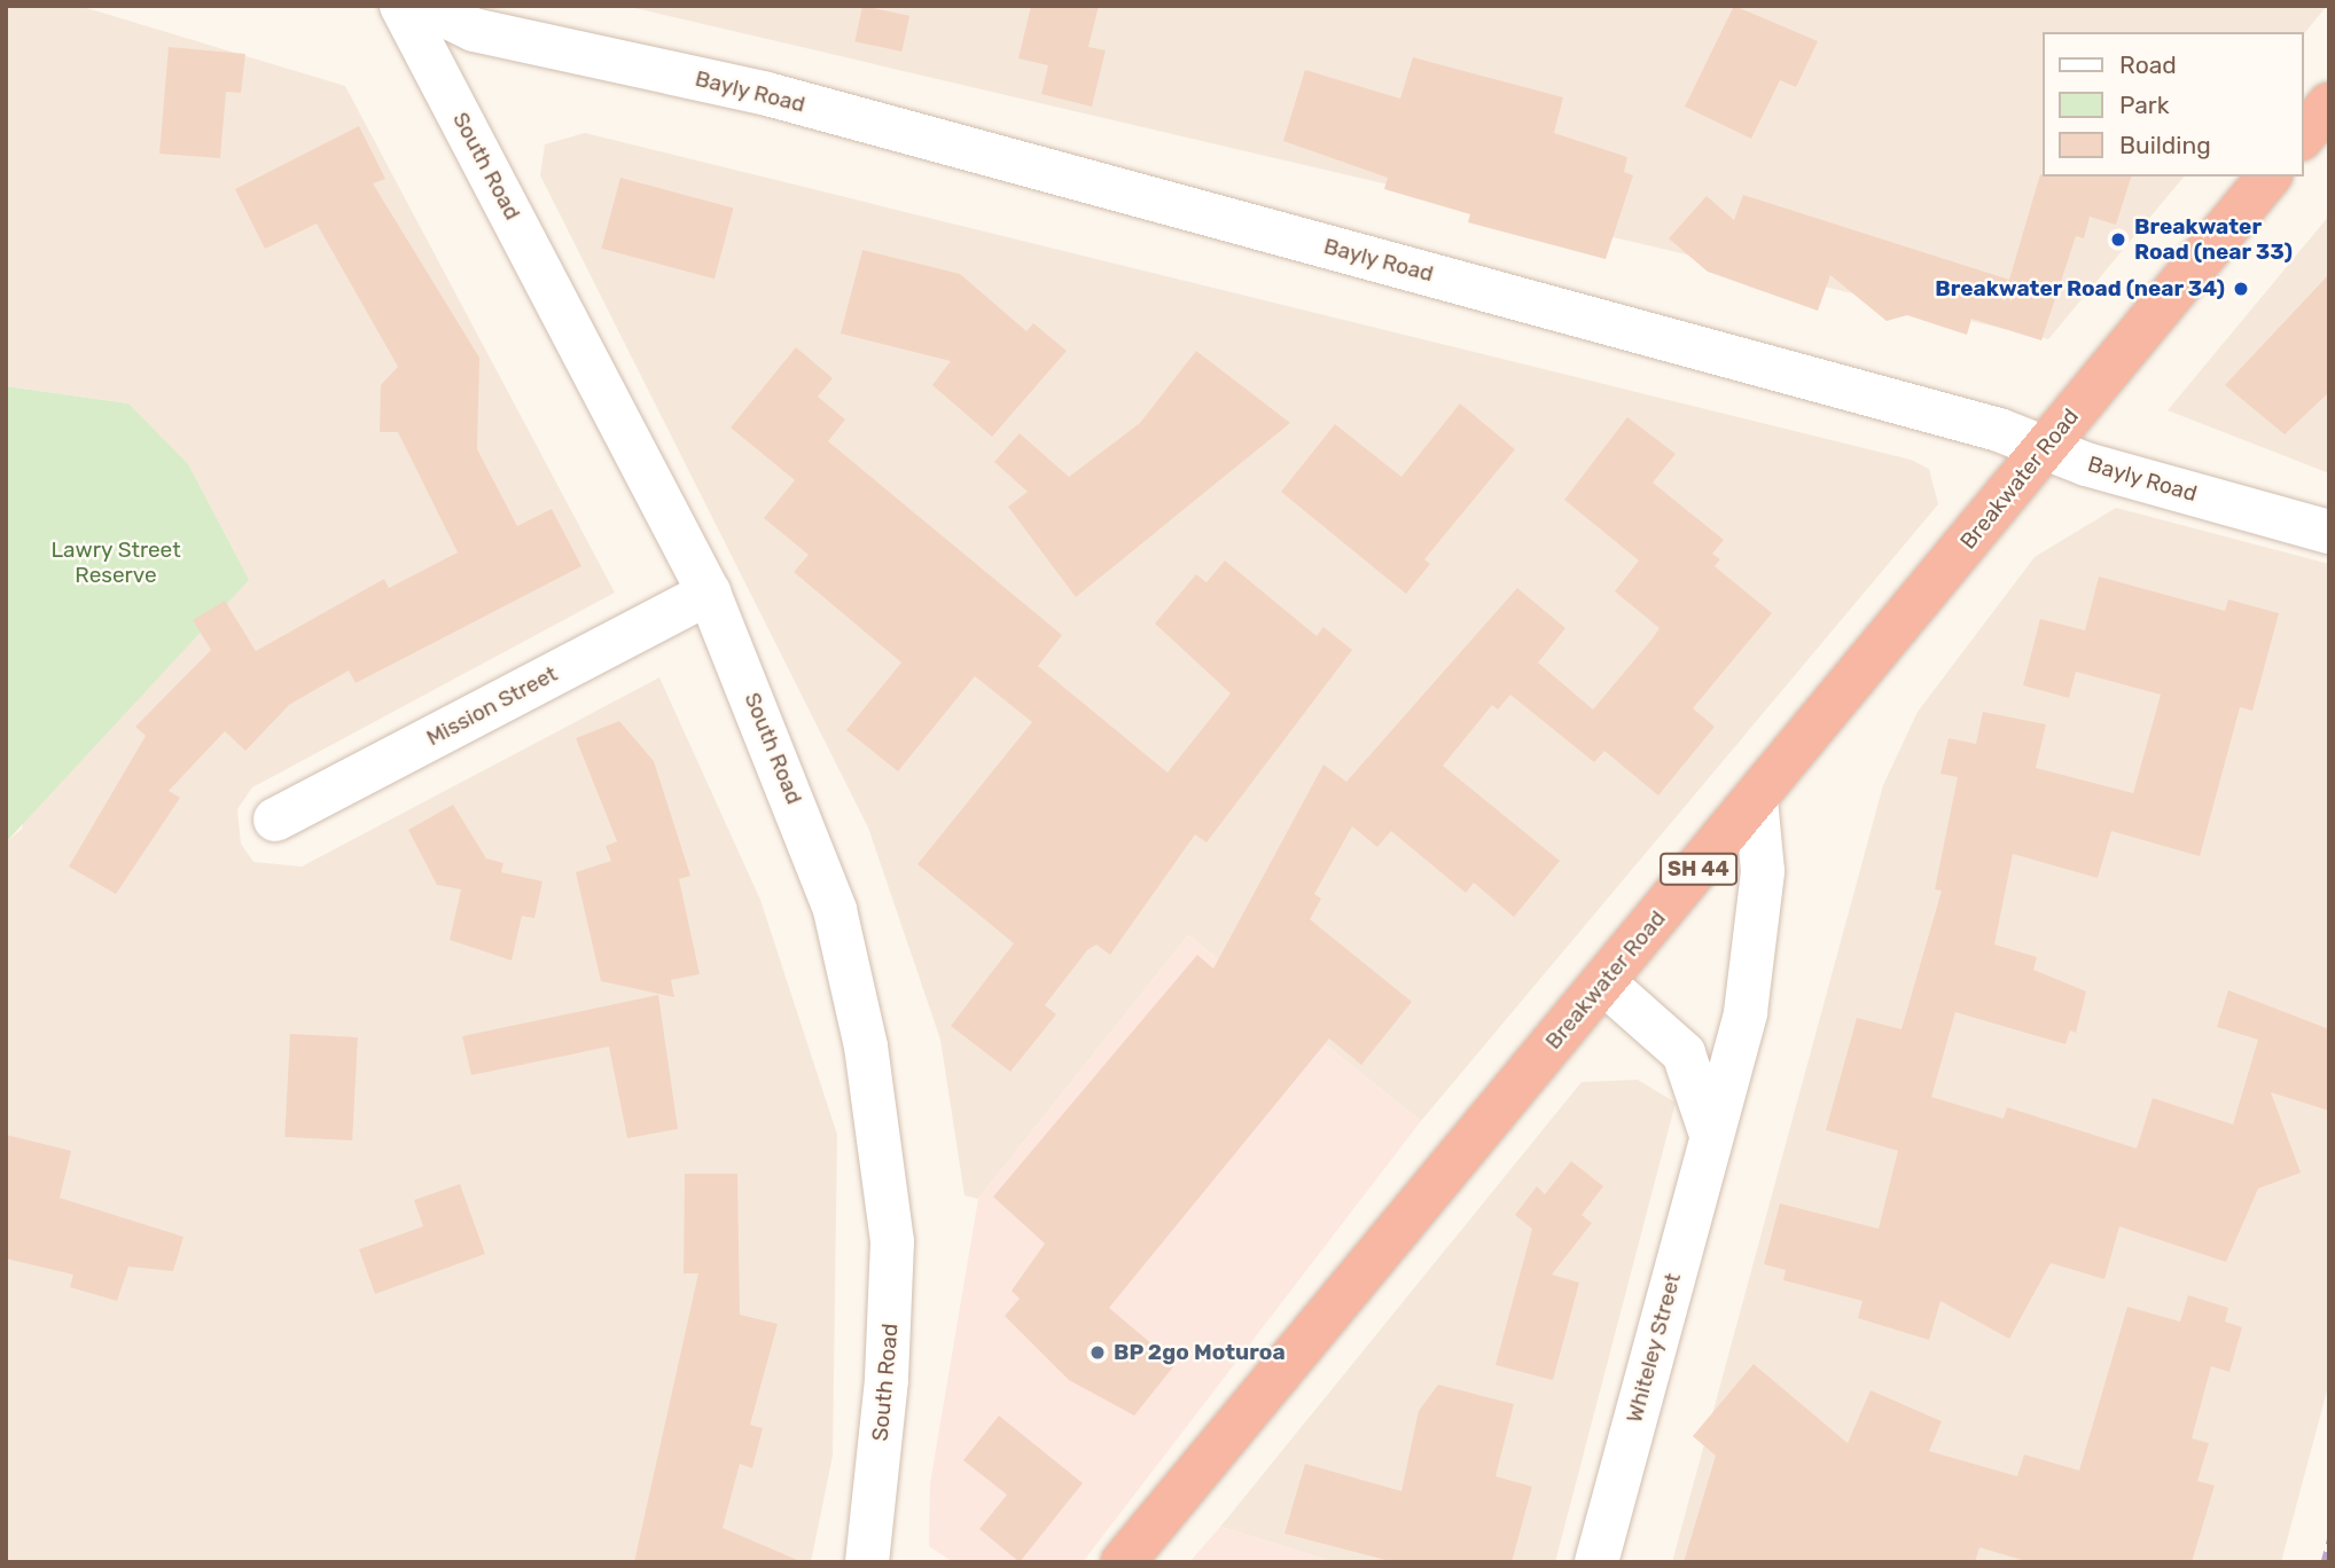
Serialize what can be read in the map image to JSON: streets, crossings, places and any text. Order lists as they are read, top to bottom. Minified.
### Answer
{"streets":{"highway":["Breakwater Road","SH 44"],"street":["Bayly Road","South Road","Mission Street","Whiteley Street"]},"crossings":[["Bayly Road","Breakwater Road"],["South Road","Mission Street"],["Breakwater Road","Whiteley Street"]],"parks":["Lawry Street Reserve"],"places":["Breakwater Road (near 33)","Breakwater Road (near 34)","BP 2go Moturoa"],"legend":["Road","Park","Building"]}
